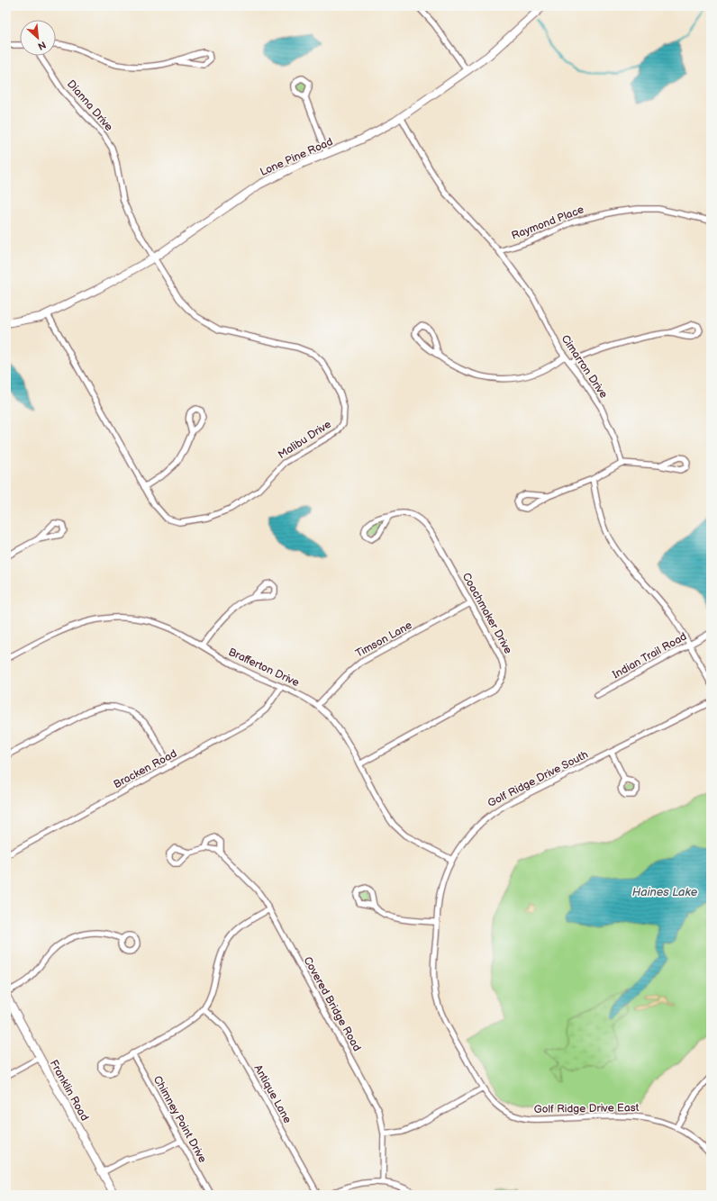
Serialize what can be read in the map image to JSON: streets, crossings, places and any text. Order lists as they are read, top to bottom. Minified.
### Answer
{"streets":{"street":["Dianna Drive","Lone Pine Road","Raymond Place","Cimarron Drive","Malibu Drive","Coachmaker Drive","Timson Lane","Indian Trail Road","Brafferton Drive","Bracken Road","Golf Ridge Drive South","Covered Bridge Road","Franklin Road","Antique Lane","Golf Ridge Drive East","Chimney Point Drive"]},"crossings":[["Dianna Drive","Lone Pine Road"],["Dianna Drive","Malibu Drive"],["Lone Pine Road","Cimarron Drive"],["Lone Pine Road","Malibu Drive"],["Raymond Place","Cimarron Drive"],["Coachmaker Drive","Timson Lane"],["Coachmaker Drive","Brafferton Drive"],["Timson Lane","Brafferton Drive"],["Brafferton Drive","Bracken Road"],["Brafferton Drive","Golf Ridge Drive South"],["Golf Ridge Drive South","Golf Ridge Drive East"]],"water":["Haines Lake"],"north":"bottom right"}
